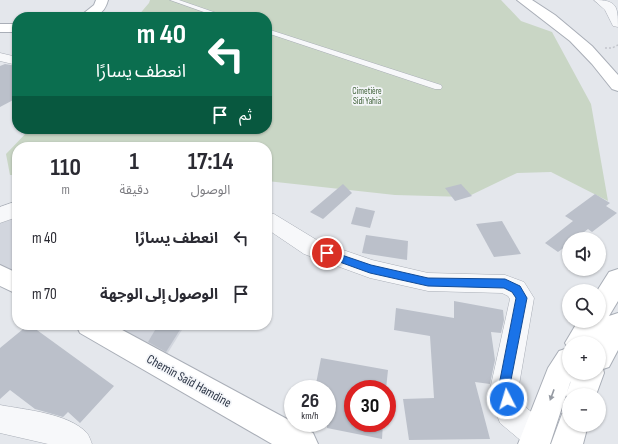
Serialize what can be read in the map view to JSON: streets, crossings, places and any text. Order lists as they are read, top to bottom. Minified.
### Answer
{"streets":{"main road":["Chemin Saïd Hamdine"]},"parks":["Cimetière Sidi Yahia"],"page":{"turn":["40 m","انعطف يسارًا"],"then":"ثم","eta":["17:14","الوصول","1","دقيقة","110","m"],"list":[{"name":"انعطف يسارًا","value":"40 m"},{"name":"الوصول إلى الوجهة","value":"70 m"}],"map_buttons":["+","−"],"speed":"26 km/h","limit":"30"}}
